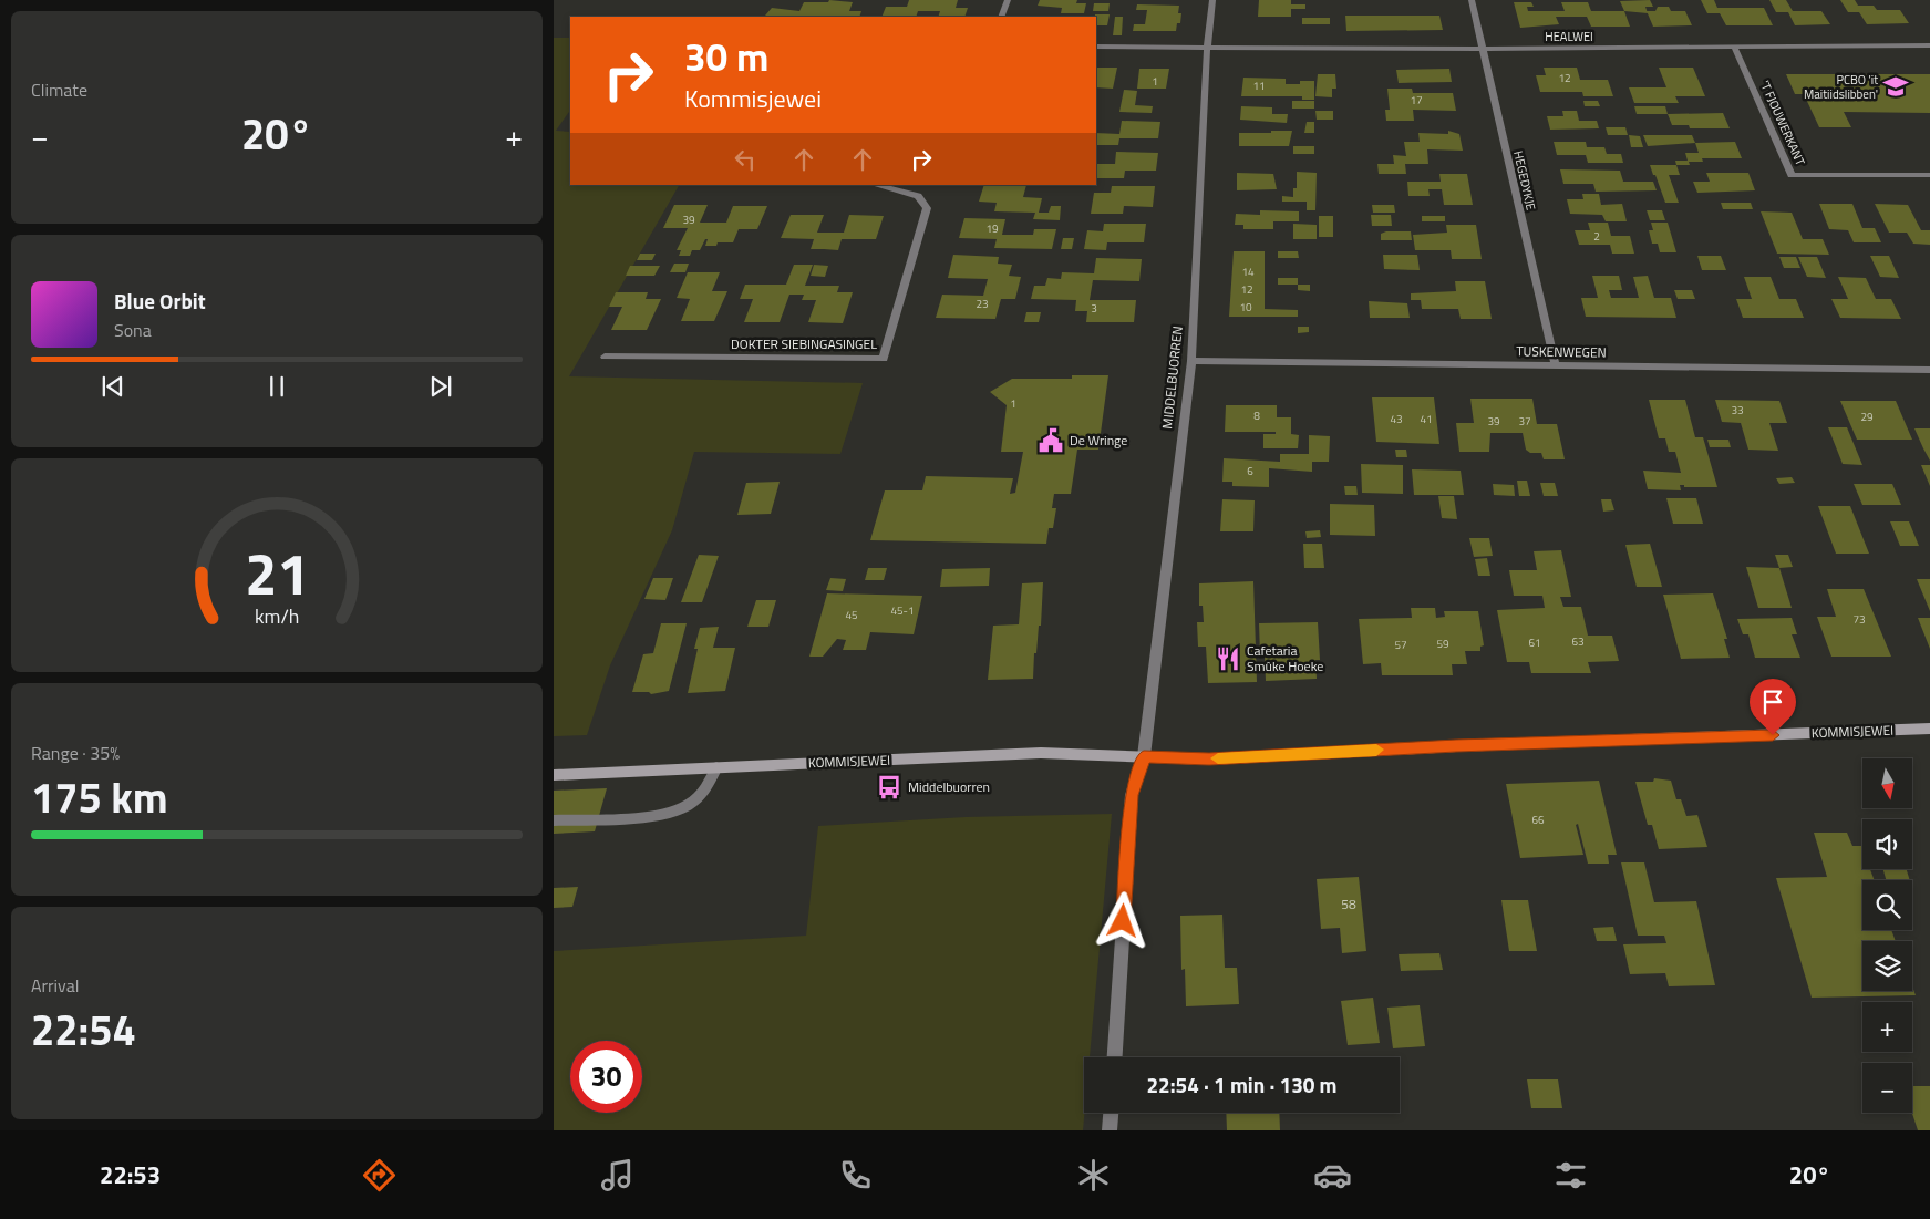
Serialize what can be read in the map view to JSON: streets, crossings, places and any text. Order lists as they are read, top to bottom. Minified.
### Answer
{"streets":{"street":["HEALWEI","'T FJOUWERKANT","HEGEDYKJE","DOKTER SIEBINGASINGEL","TUSKENWEGEN","MIDDELBUORREN","KOMMISJEWEI"]},"crossings":[["HEALWEI","'T FJOUWERKANT"],["HEALWEI","HEGEDYKJE"],["HEALWEI","MIDDELBUORREN"],["HEGEDYKJE","TUSKENWEGEN"],["TUSKENWEGEN","MIDDELBUORREN"],["MIDDELBUORREN","KOMMISJEWEI"]],"places":{"school or university":["PCBO 'it Maitiidslibben'"],"public building":["De Wringe"],"restaurant":["Cafetaria Smûke Hoeke"],"bus stop":["Middelbuorren"]},"house_numbers":["12","1","11","17","39","19","2","14","12","23","10","3","1","33","8","29","43","41","39","37","6","45-1","45","73","63","61","59","57","66","58"],"north":"bottom","page":{"tile":["Climate",["Range · 35%","175 km"],["Arrival","22:54"]],"turn":["30 m","Kommisjewei"],"heat":["−","20°","+"],"song":["Blue Orbit","Sona"],"map_buttons":["+","−"],"limit":"30","trip":"22:54 · 1 min · 130 m","tabs":["22:53","20°"],"gauge":["21","km/h"]}}
